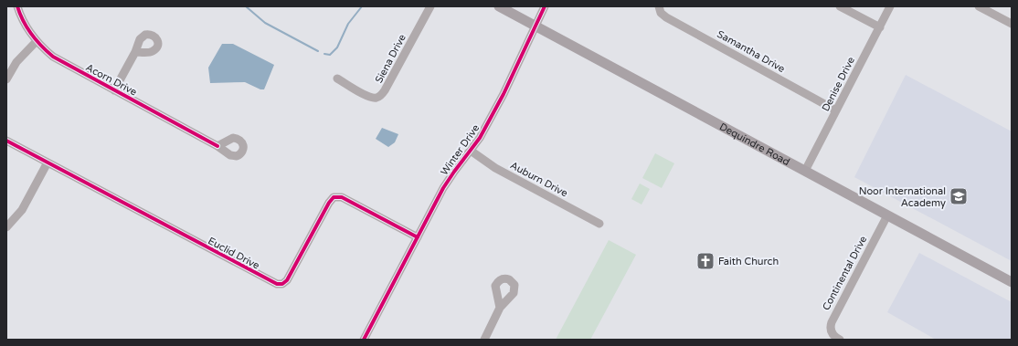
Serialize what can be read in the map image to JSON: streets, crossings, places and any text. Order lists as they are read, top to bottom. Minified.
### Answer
{"streets":{"main road":["Dequindre Road"],"street":["Samantha Drive","Siena Drive","Acorn Drive","Denise Drive","Winter Drive","Auburn Drive","Euclid Drive","Continental Drive"]},"crossings":[["Samantha Drive","Denise Drive"],["Denise Drive","Dequindre Road"],["Dequindre Road","Winter Drive"],["Dequindre Road","Continental Drive"],["Winter Drive","Auburn Drive"],["Winter Drive","Euclid Drive"]],"places":{"school or university":["Noor International Academy"],"church":["Faith Church"]}}
